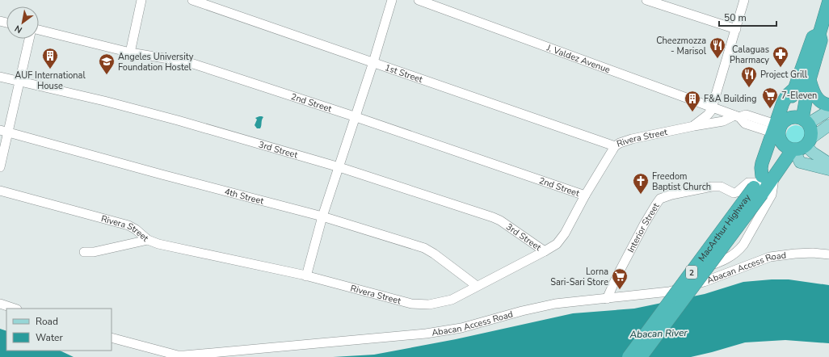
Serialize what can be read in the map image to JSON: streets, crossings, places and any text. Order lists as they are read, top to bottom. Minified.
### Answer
{"streets":{"highway":["MacArthur Highway","2"],"street":["J. Valdez Avenue","1st Street","2nd Street","Rivera Street","3rd Street","4th Street","Interior Street","Abacan Access Road"]},"crossings":[["J. Valdez Avenue","Rivera Street"],["J. Valdez Avenue","MacArthur Highway"],["J. Valdez Avenue","2"],["1st Street","Rivera Street"],["2nd Street","Rivera Street"],["Rivera Street","3rd Street"],["Rivera Street","4th Street"],["Interior Street","MacArthur Highway"],["Interior Street","Abacan Access Road"],["MacArthur Highway","2"]],"water":["Abacan River"],"places":{"restaurant":["Cheezmozza - Marisol","Project Grill"],"pharmacy":["Calaguas Pharmacy"],"building":["AUF International House","F&A Building"],"school or university":["Angeles University Foundation Hostel"],"supermarket":["7-Eleven","Lorna Sari-Sari Store"],"church":["Freedom Baptist Church"]},"legend":["Road","Water"],"scale_bar":"50 m","north":"bottom left"}
